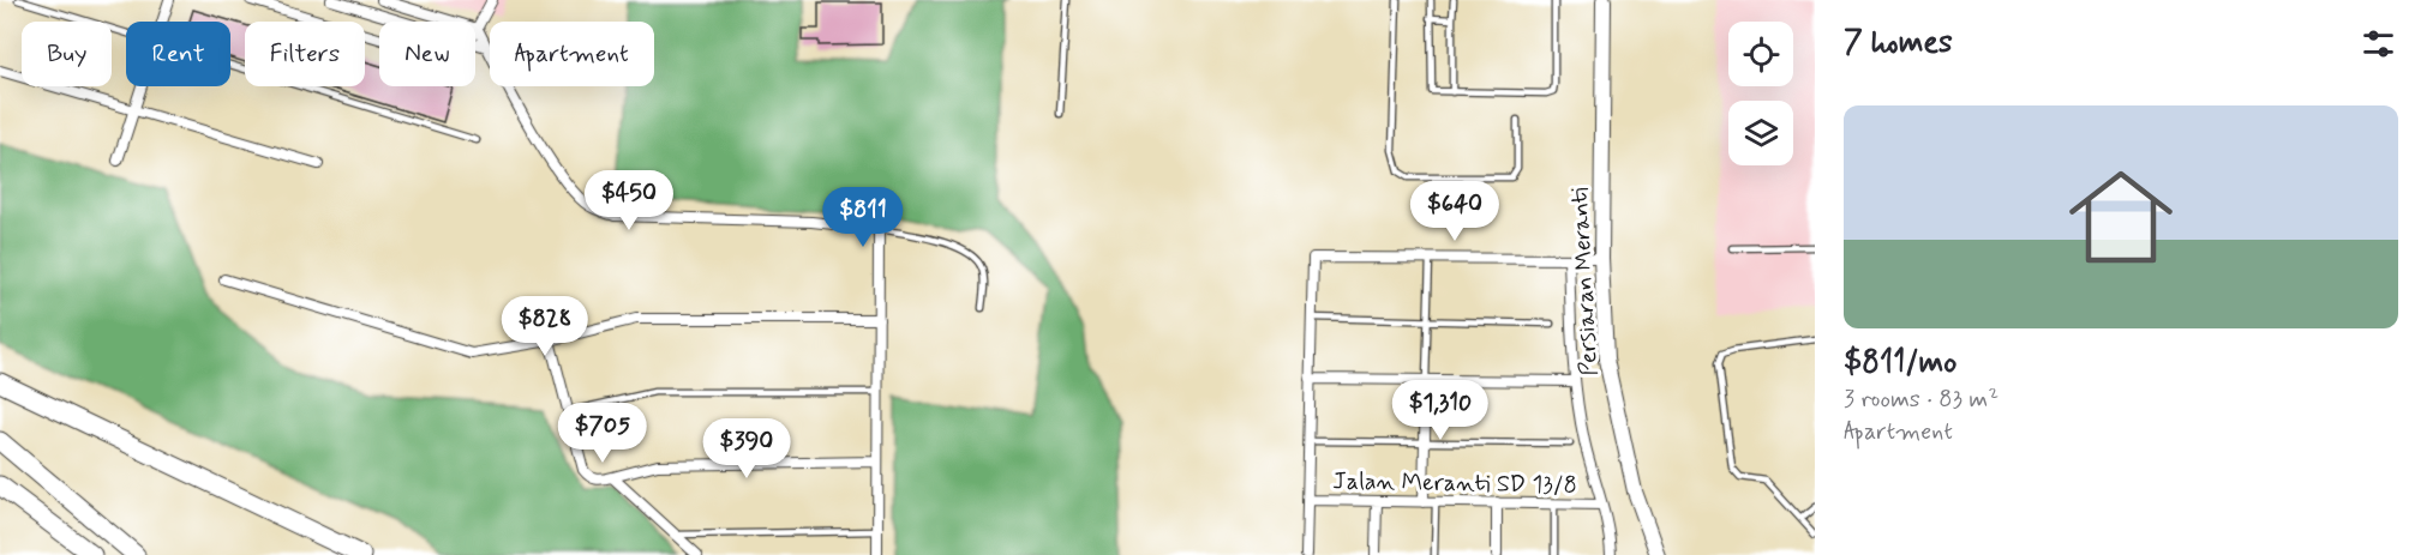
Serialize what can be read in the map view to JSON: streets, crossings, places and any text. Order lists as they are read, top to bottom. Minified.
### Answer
{"streets":{"street":["Persiaran Meranti","Jalan Meranti SD 13/8"]},"page":{"heading":"7 homes","chip":["Buy","Rent","Filters","New","Apartment"],"list":[{"name":"$811/mo","note":"3 rooms · 83 m² · Apartment"}],"price":["$450","$640","$811","$828","$1,310","$705","$390"]}}
